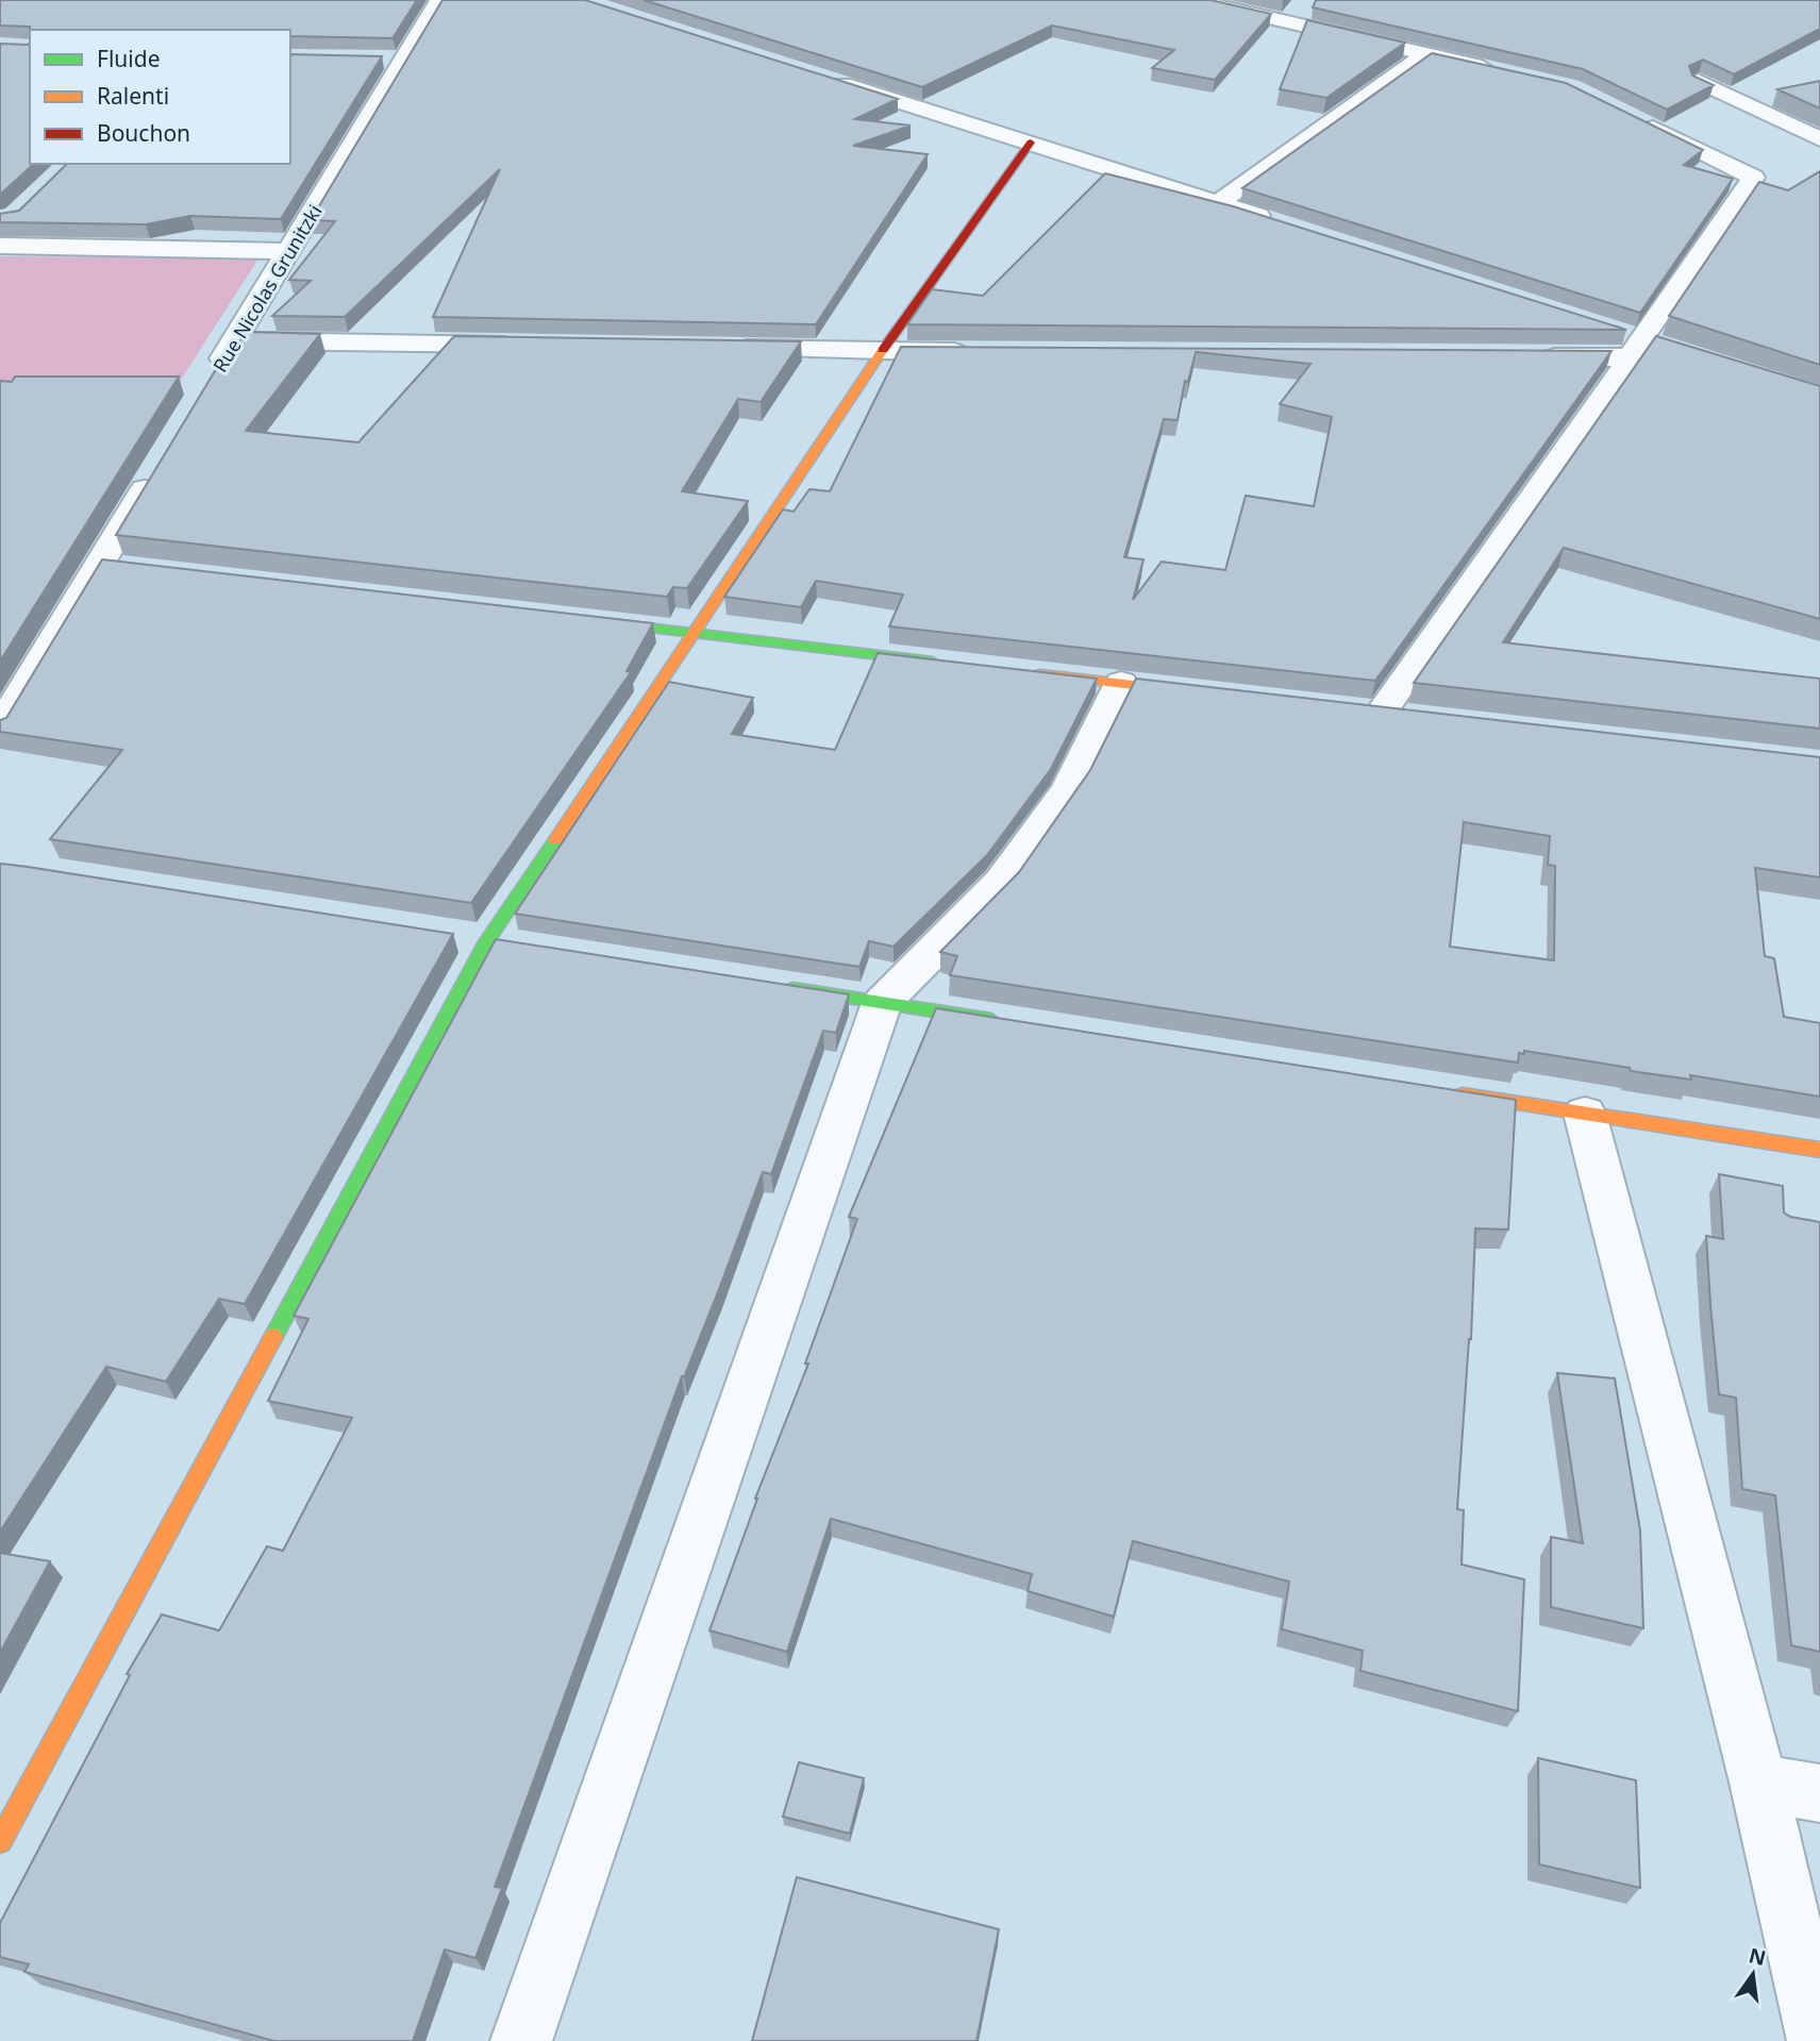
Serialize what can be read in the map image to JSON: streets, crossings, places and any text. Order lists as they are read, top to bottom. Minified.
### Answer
{"streets":{"street":["Rue Nicolas Grunitzki"]},"legend":["Fluide","Ralenti","Bouchon"],"north":"top"}
